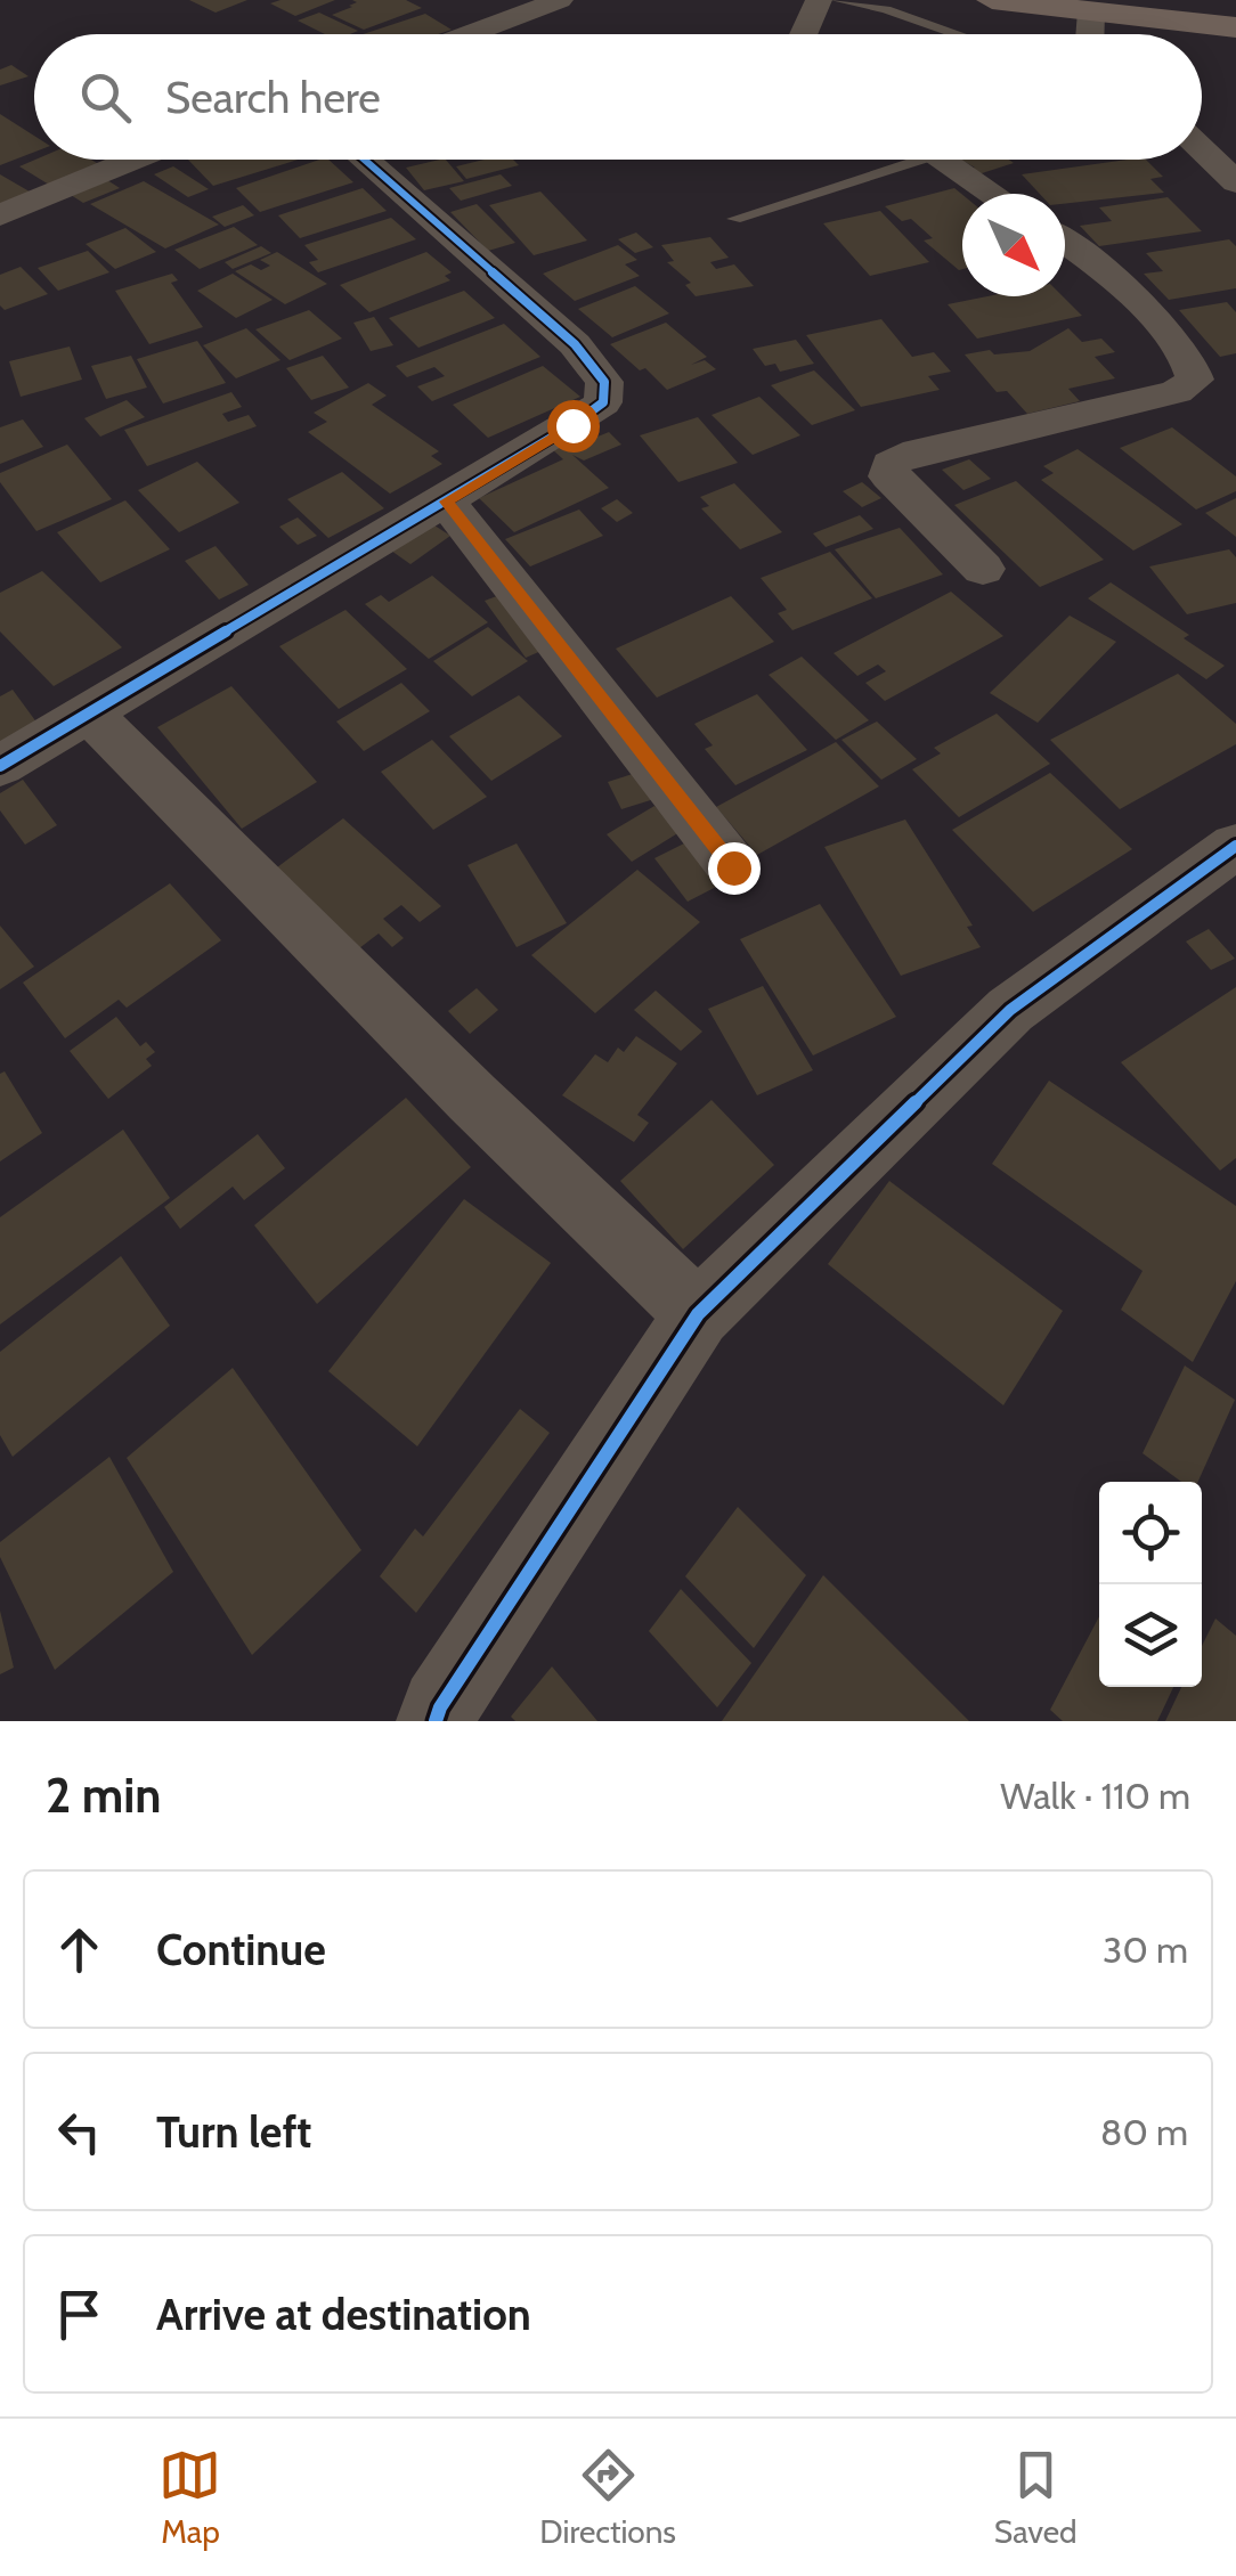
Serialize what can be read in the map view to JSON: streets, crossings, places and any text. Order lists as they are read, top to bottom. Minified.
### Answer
{"north":"bottom right","page":{"search":"Search here","heading":["2 min","Walk · 110 m"],"list":[["Continue","30 m"],["Turn left","80 m"],"Arrive at destination"],"nav":["Map","Directions","Saved"]}}
